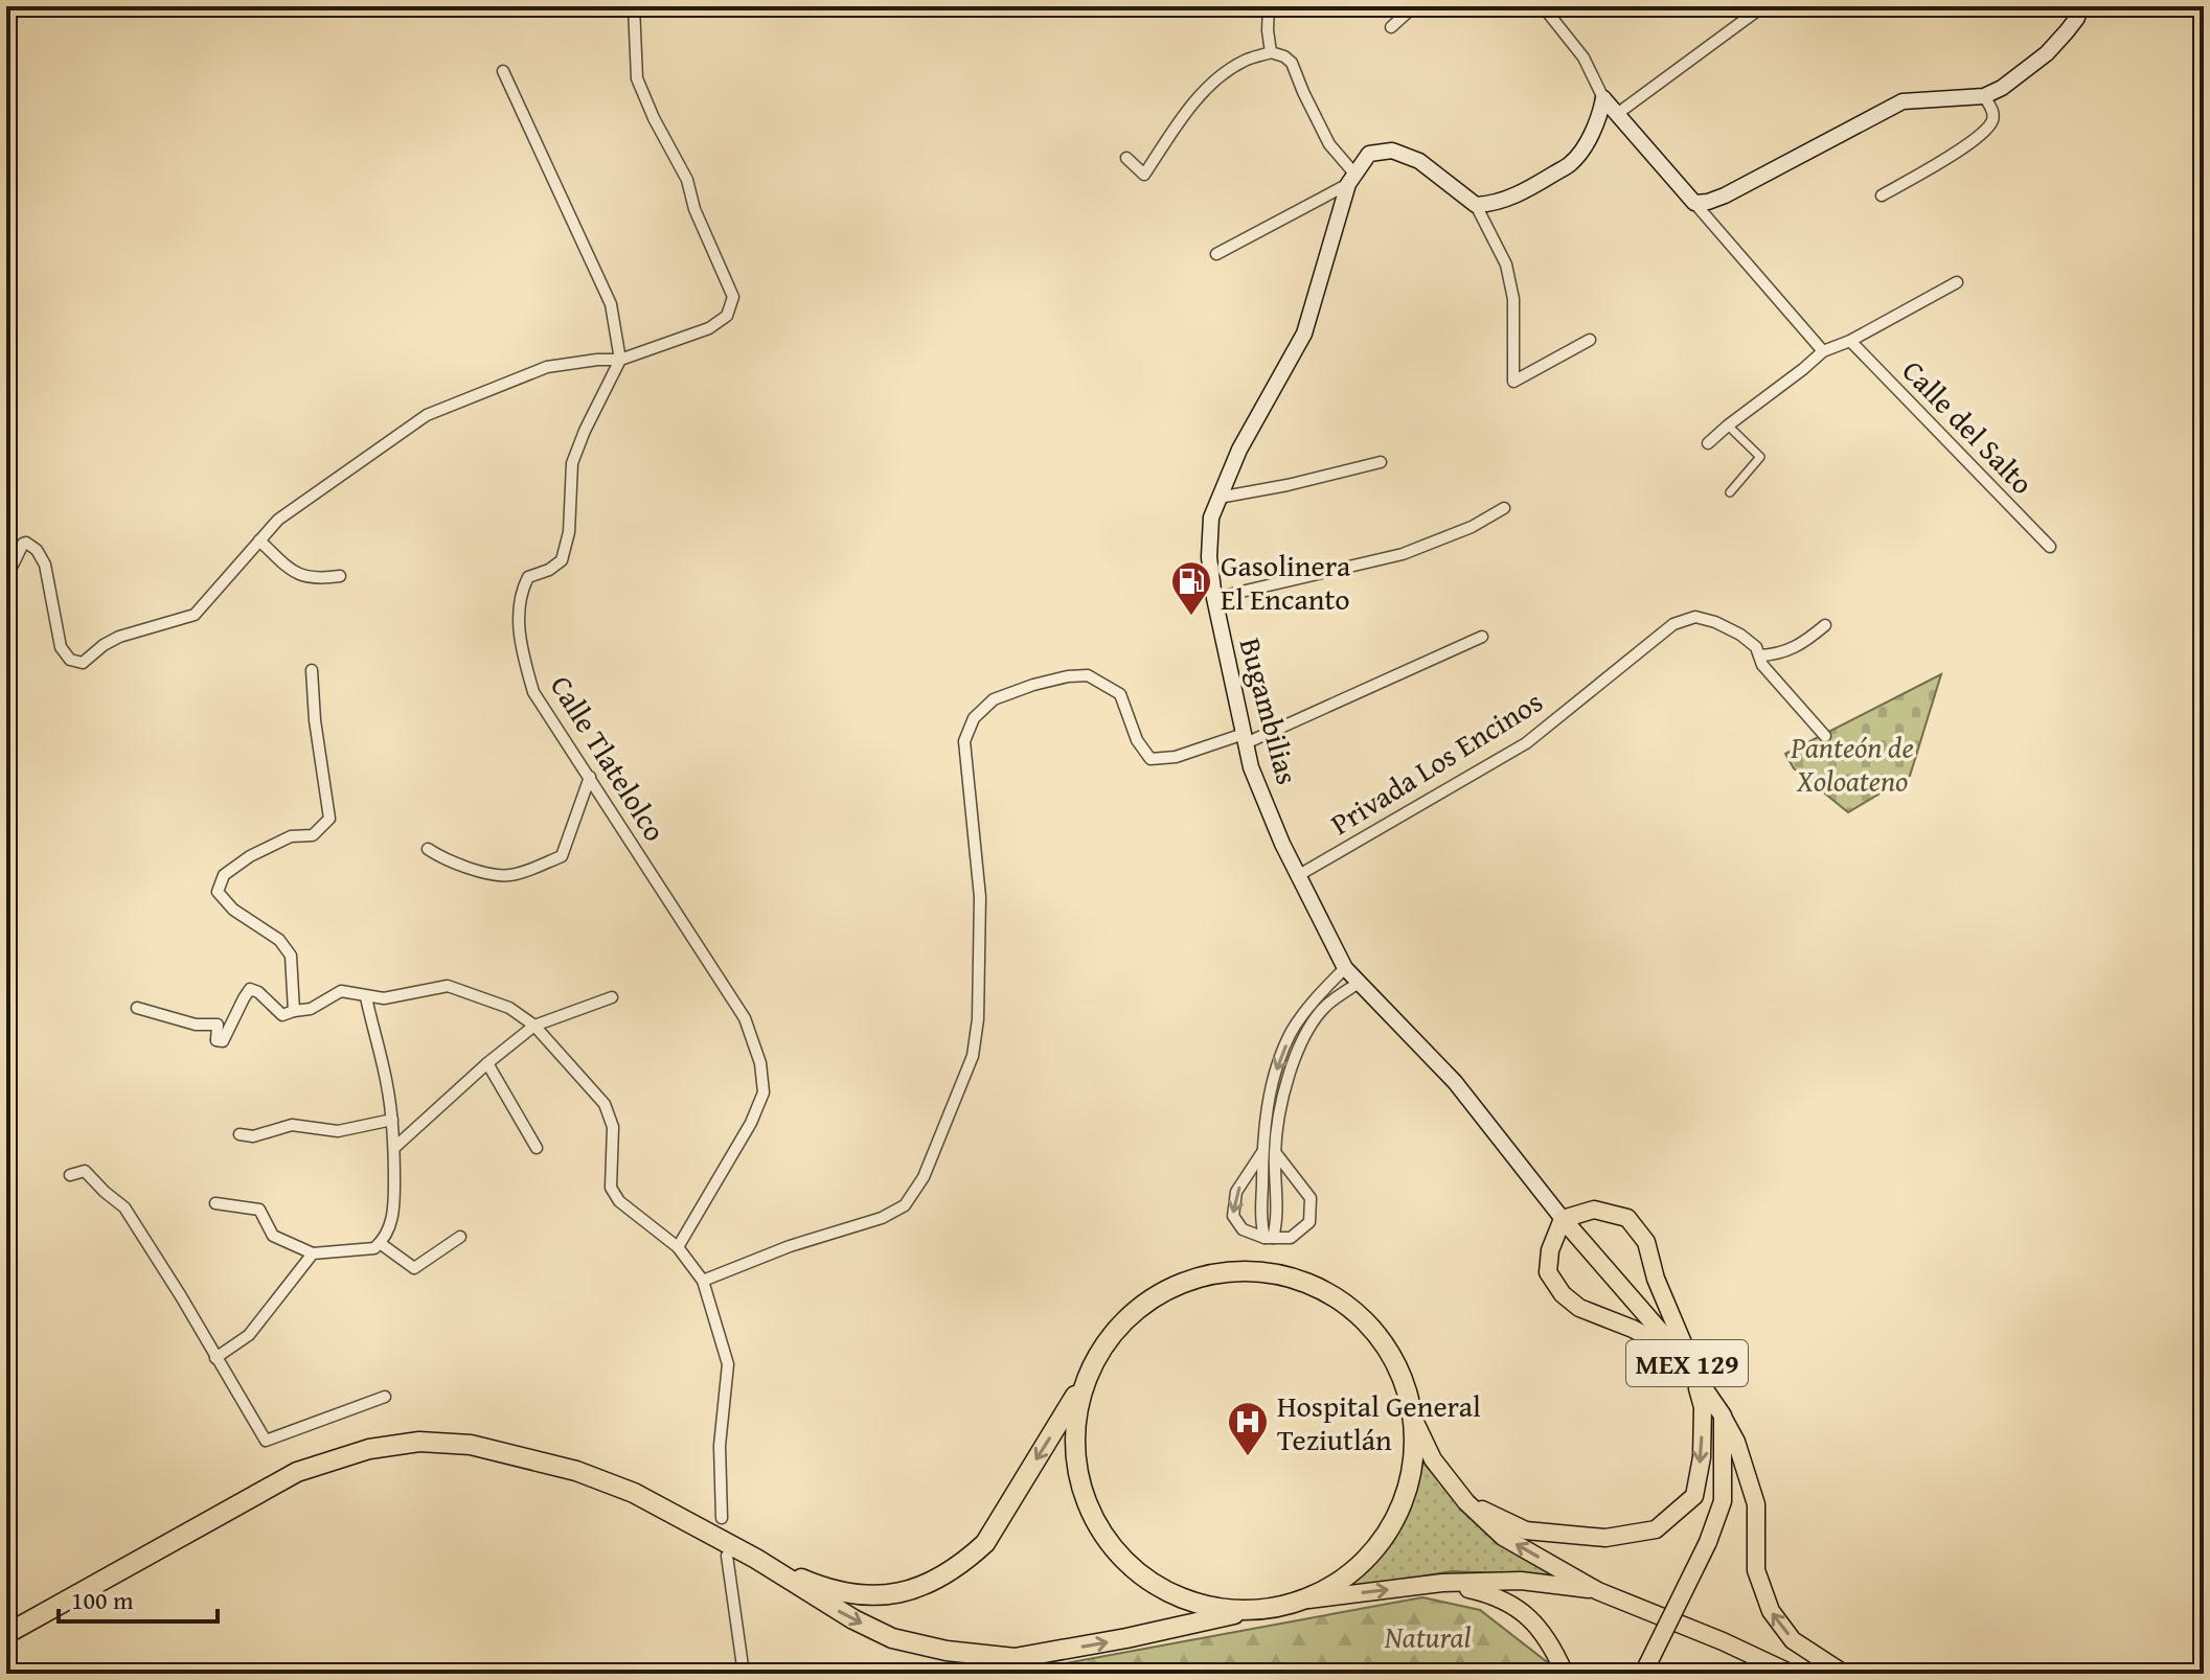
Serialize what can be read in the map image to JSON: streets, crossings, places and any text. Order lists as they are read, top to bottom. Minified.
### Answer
{"streets":{"main road":["Bugambilias","MEX 129"],"street":["Calle del Salto","Calle Tlatelolco","Privada Los Encinos"]},"crossings":[["Bugambilias","Privada Los Encinos"],["Bugambilias","MEX 129"]],"parks":["Panteón de Xoloateno","Natural"],"places":{"fuel station":["Gasolinera El Encanto"],"hospital":["Hospital General Teziutlán"]},"scale_bar":"100 m"}
